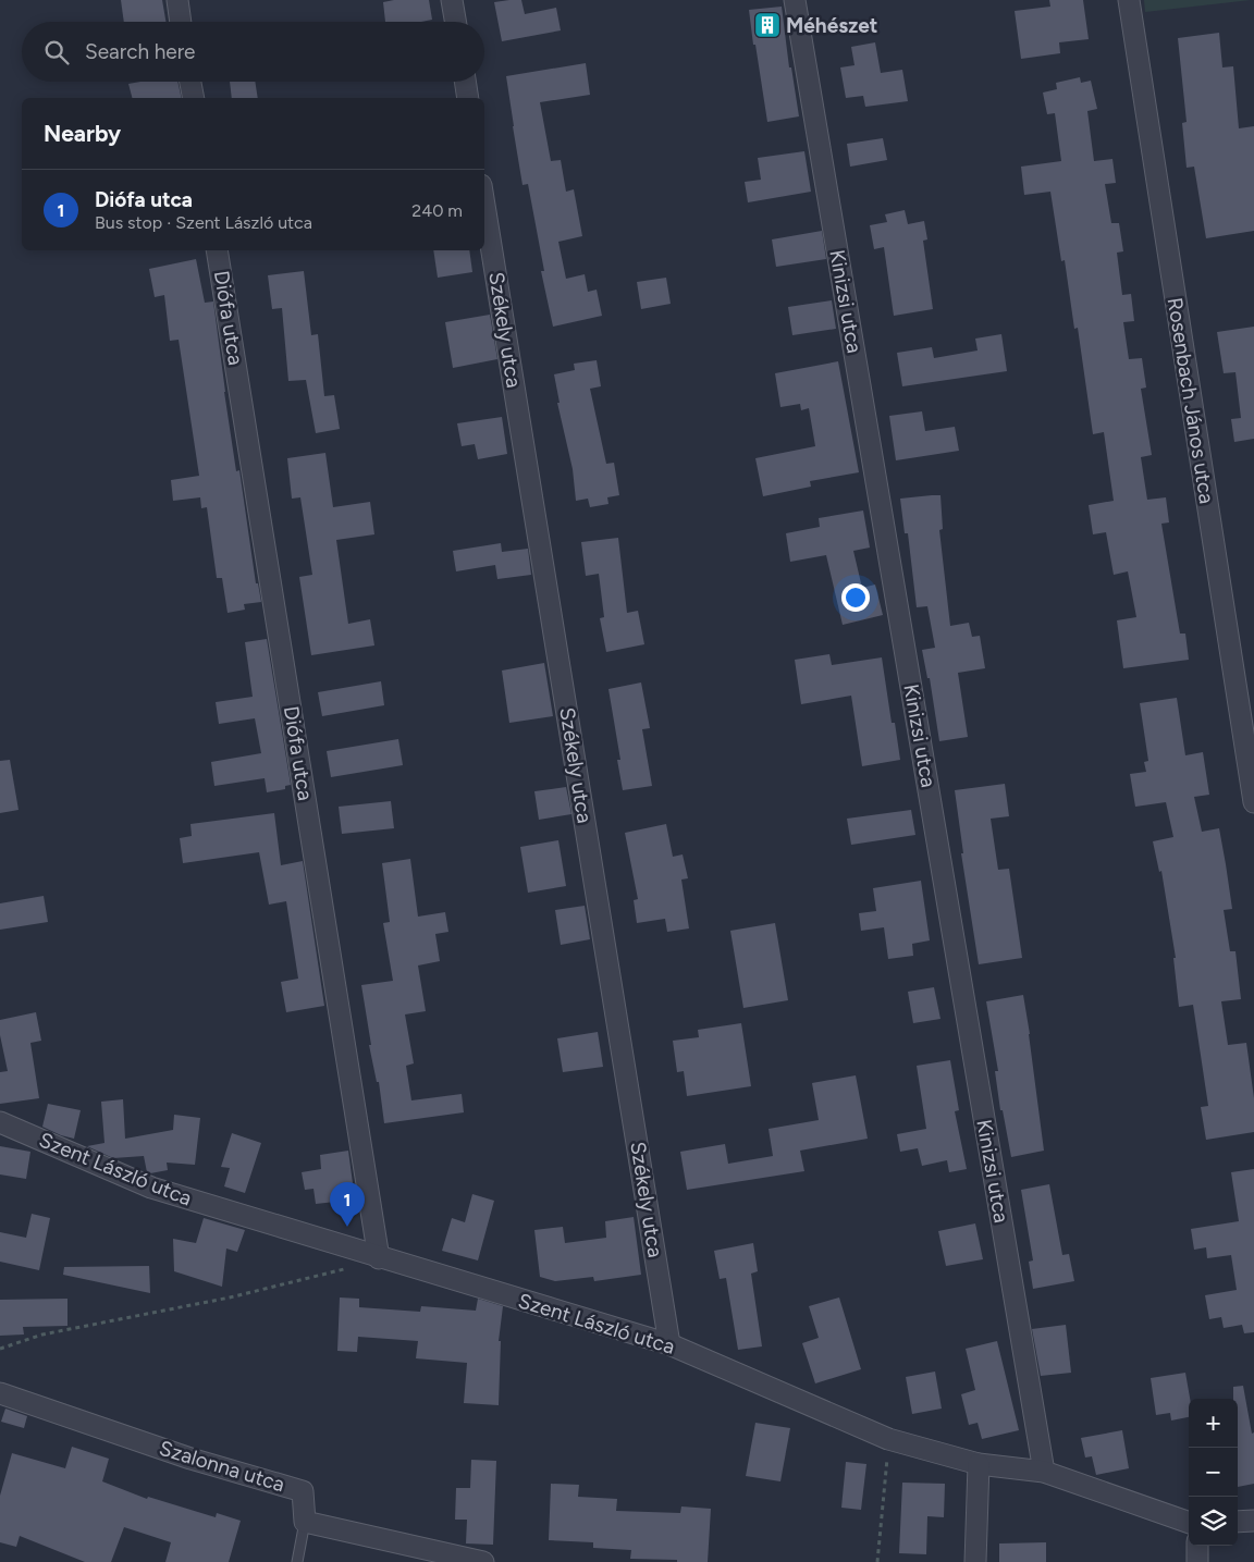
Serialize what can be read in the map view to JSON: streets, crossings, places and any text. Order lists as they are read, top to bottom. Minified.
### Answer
{"streets":{"street":["Kinizsi utca","Diófa utca","Székely utca","Rosenbach János utca","Szent László utca","Szalonna utca"]},"crossings":[["Kinizsi utca","Szent László utca"],["Diófa utca","Szent László utca"],["Székely utca","Szent László utca"]],"places":{"building":["Méhészet"]},"page":{"search":"Search here","heading":"Nearby","list":[{"mark":"1","name":"Diófa utca","note":"Bus stop · Szent László utca","value":"240 m"}],"pins":"1","map_buttons":["+","−"]}}
